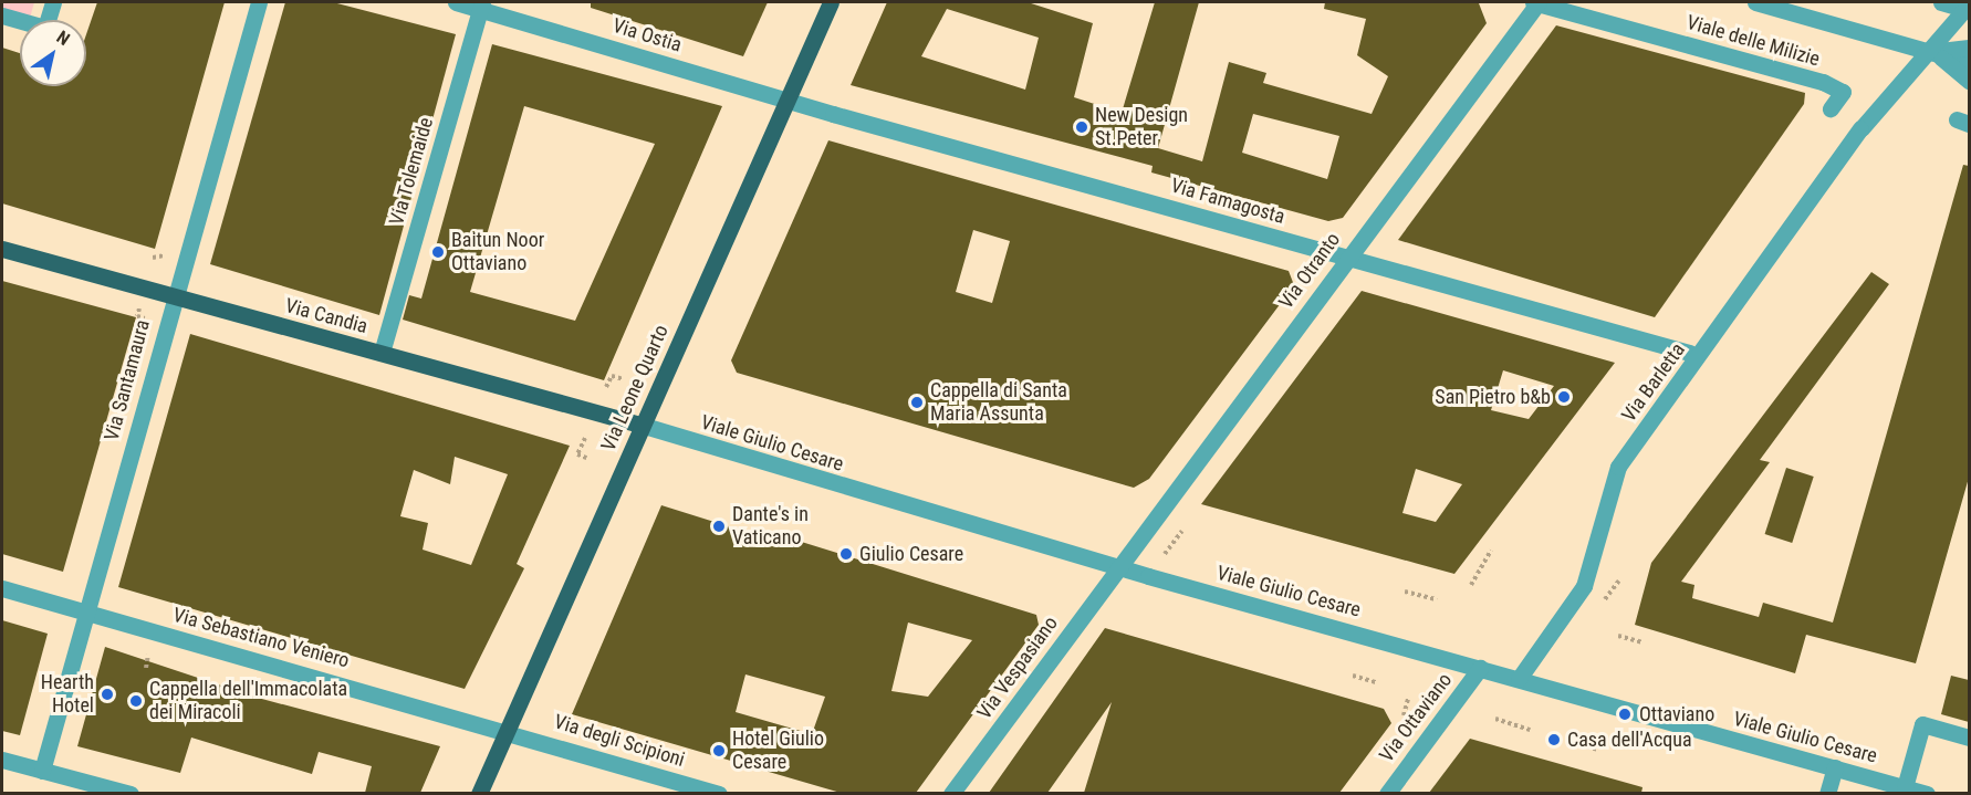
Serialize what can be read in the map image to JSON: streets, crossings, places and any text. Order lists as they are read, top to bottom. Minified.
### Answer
{"streets":{"main road":["Via Candia","Via Leone Quarto"],"street":["Via Ostia","Viale delle Milizie","Via Tolemaide","Via Famagosta","Via Otranto","Via Santamaura","Via Barletta","Viale Giulio Cesare","Via Sebastiano Veniero","Via Vespasiano","Via Ottaviano","Via degli Scipioni"]},"crossings":[["Via Ostia","Via Tolemaide"],["Via Ostia","Via Famagosta"],["Via Ostia","Via Leone Quarto"],["Viale delle Milizie","Via Otranto"],["Viale delle Milizie","Via Barletta"],["Via Tolemaide","Via Candia"],["Via Famagosta","Via Otranto"],["Via Famagosta","Via Barletta"],["Via Famagosta","Via Leone Quarto"],["Via Otranto","Viale Giulio Cesare"],["Via Otranto","Via Vespasiano"],["Via Candia","Via Santamaura"],["Via Candia","Via Leone Quarto"],["Via Candia","Viale Giulio Cesare"],["Via Santamaura","Via Sebastiano Veniero"],["Via Barletta","Viale Giulio Cesare"],["Via Leone Quarto","Viale Giulio Cesare"],["Via Leone Quarto","Via Sebastiano Veniero"],["Via Leone Quarto","Via degli Scipioni"],["Viale Giulio Cesare","Via Vespasiano"],["Viale Giulio Cesare","Via Ottaviano"],["Via Sebastiano Veniero","Via degli Scipioni"]],"places":["New Design St.Peter","Baitun Noor Ottaviano","San Pietro b&b","Cappella di Santa Maria Assunta","Dante's in Vaticano","Giulio Cesare","Hearth Hotel","Cappella dell'Immacolata dei Miracoli","Ottaviano","Casa dell'Acqua","Hotel Giulio Cesare"],"north":"top right"}
